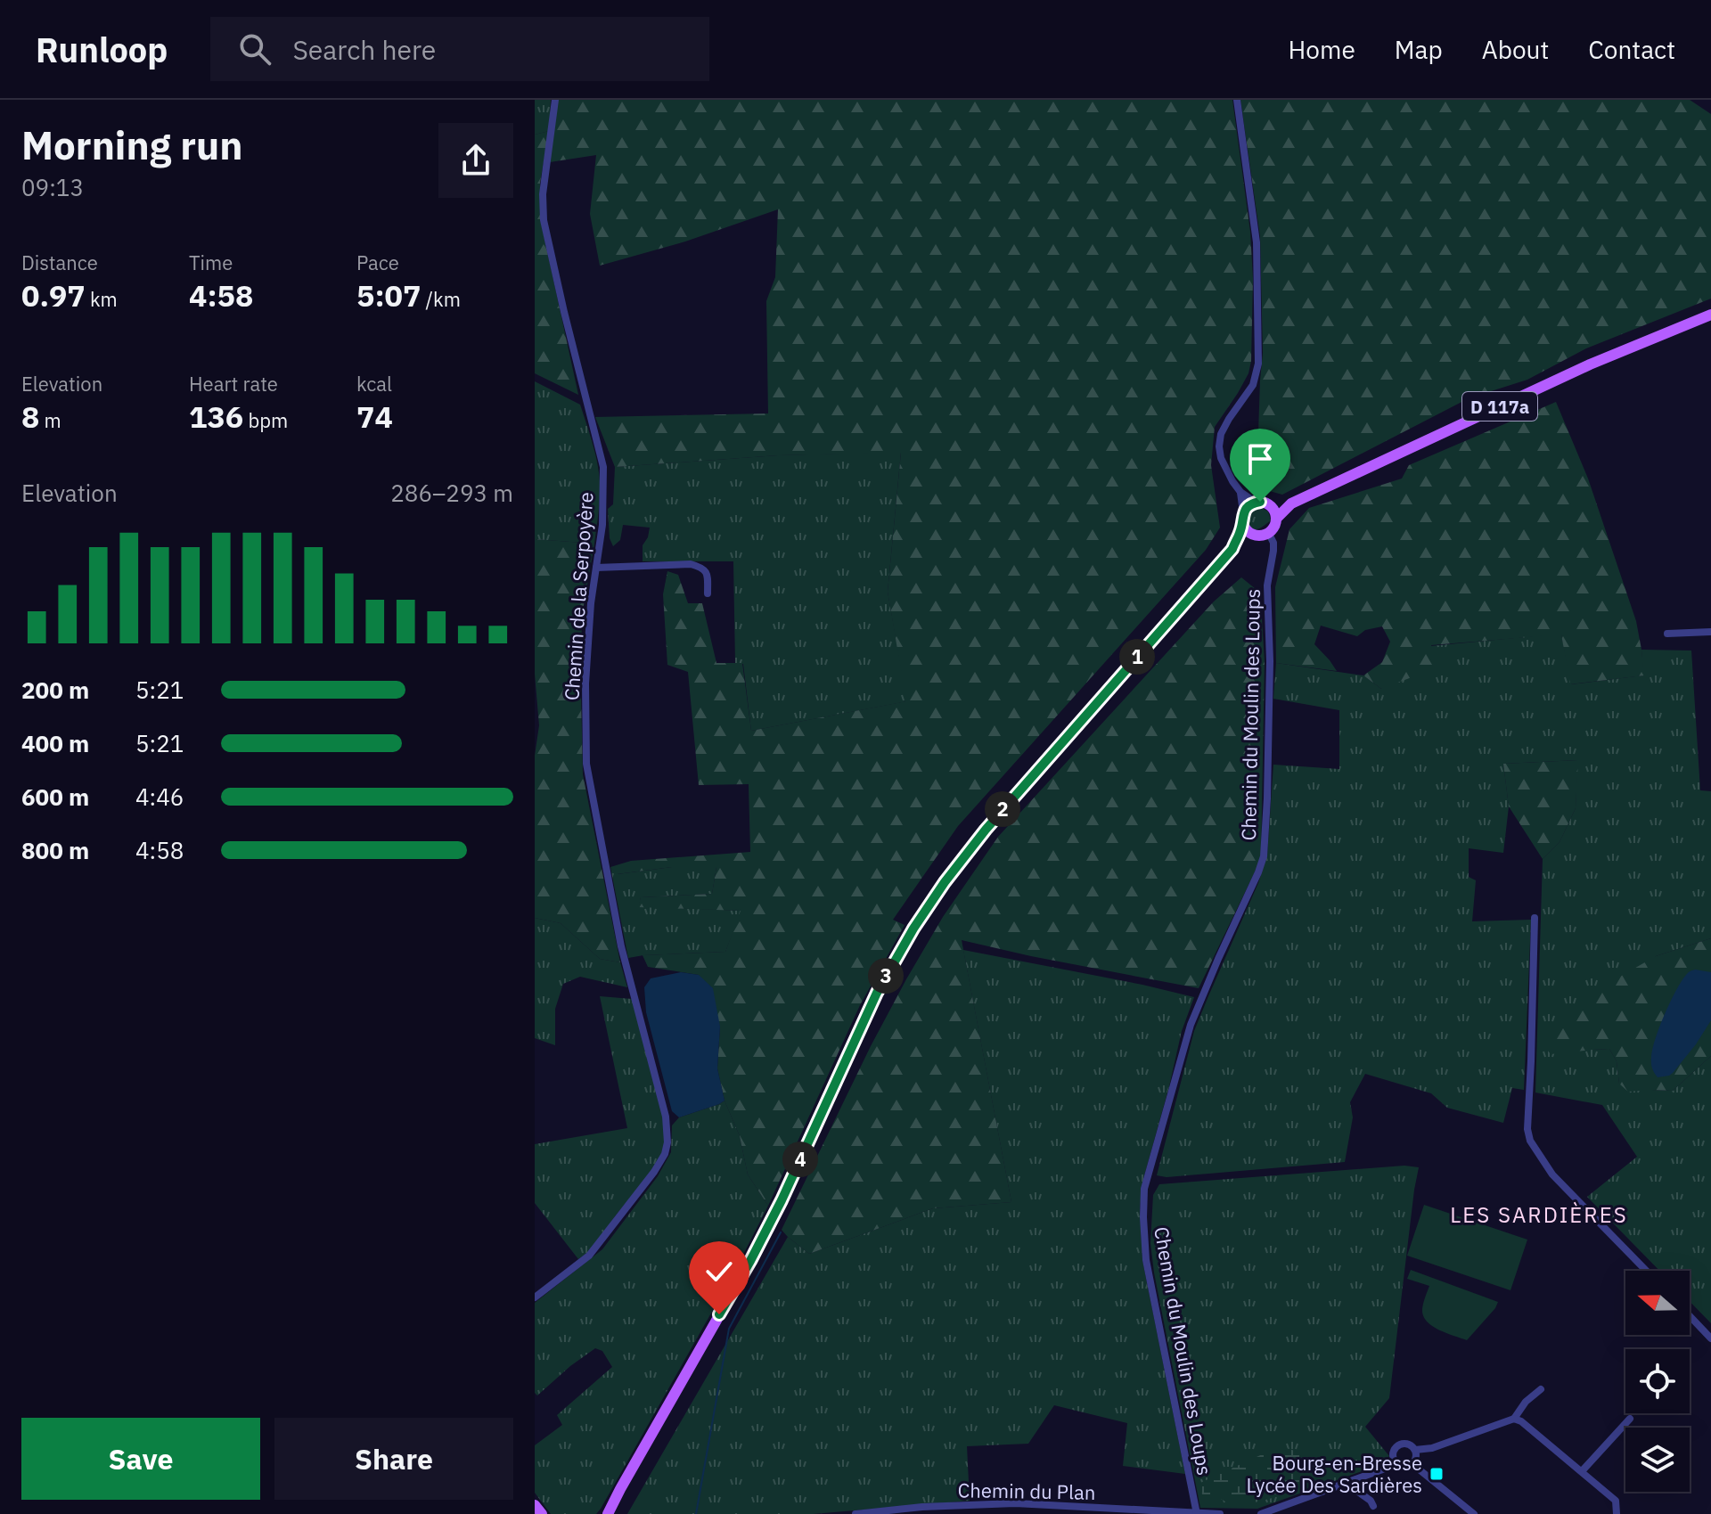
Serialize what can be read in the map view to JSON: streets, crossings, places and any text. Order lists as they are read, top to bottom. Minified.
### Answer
{"streets":{"main road":["D 117a"],"street":["Chemin de la Serpoyère","Chemin du Moulin des Loups","Chemin du Plan"]},"crossings":[["D 117a","Chemin du Moulin des Loups"],["Chemin du Moulin des Loups","Chemin du Plan"]],"districts":["LES SARDIÈRES"],"places":{"transit":["Bourg-en-Bresse Lycée Des Sardières"]},"north":"left","page":{"header":"Runloop","search":"Search here","nav":["Home","Map","About","Contact"],"heading":["Morning run","09:13"],"stats":[["Distance","0.97 km"],["Time","4:58"],["Pace","5:07 /km"],["Elevation","8 m"],["Heart rate","136 bpm"],["kcal","74"]],"chart":["Elevation","286–293 m"],"pins":["1","2","3","4"],"list":[{"name":"200 m","note":"5:21"},{"name":"400 m","note":"5:21"},{"name":"600 m","note":"4:46"},{"name":"800 m","note":"4:58"}],"buttons":["Save","Share"]}}
